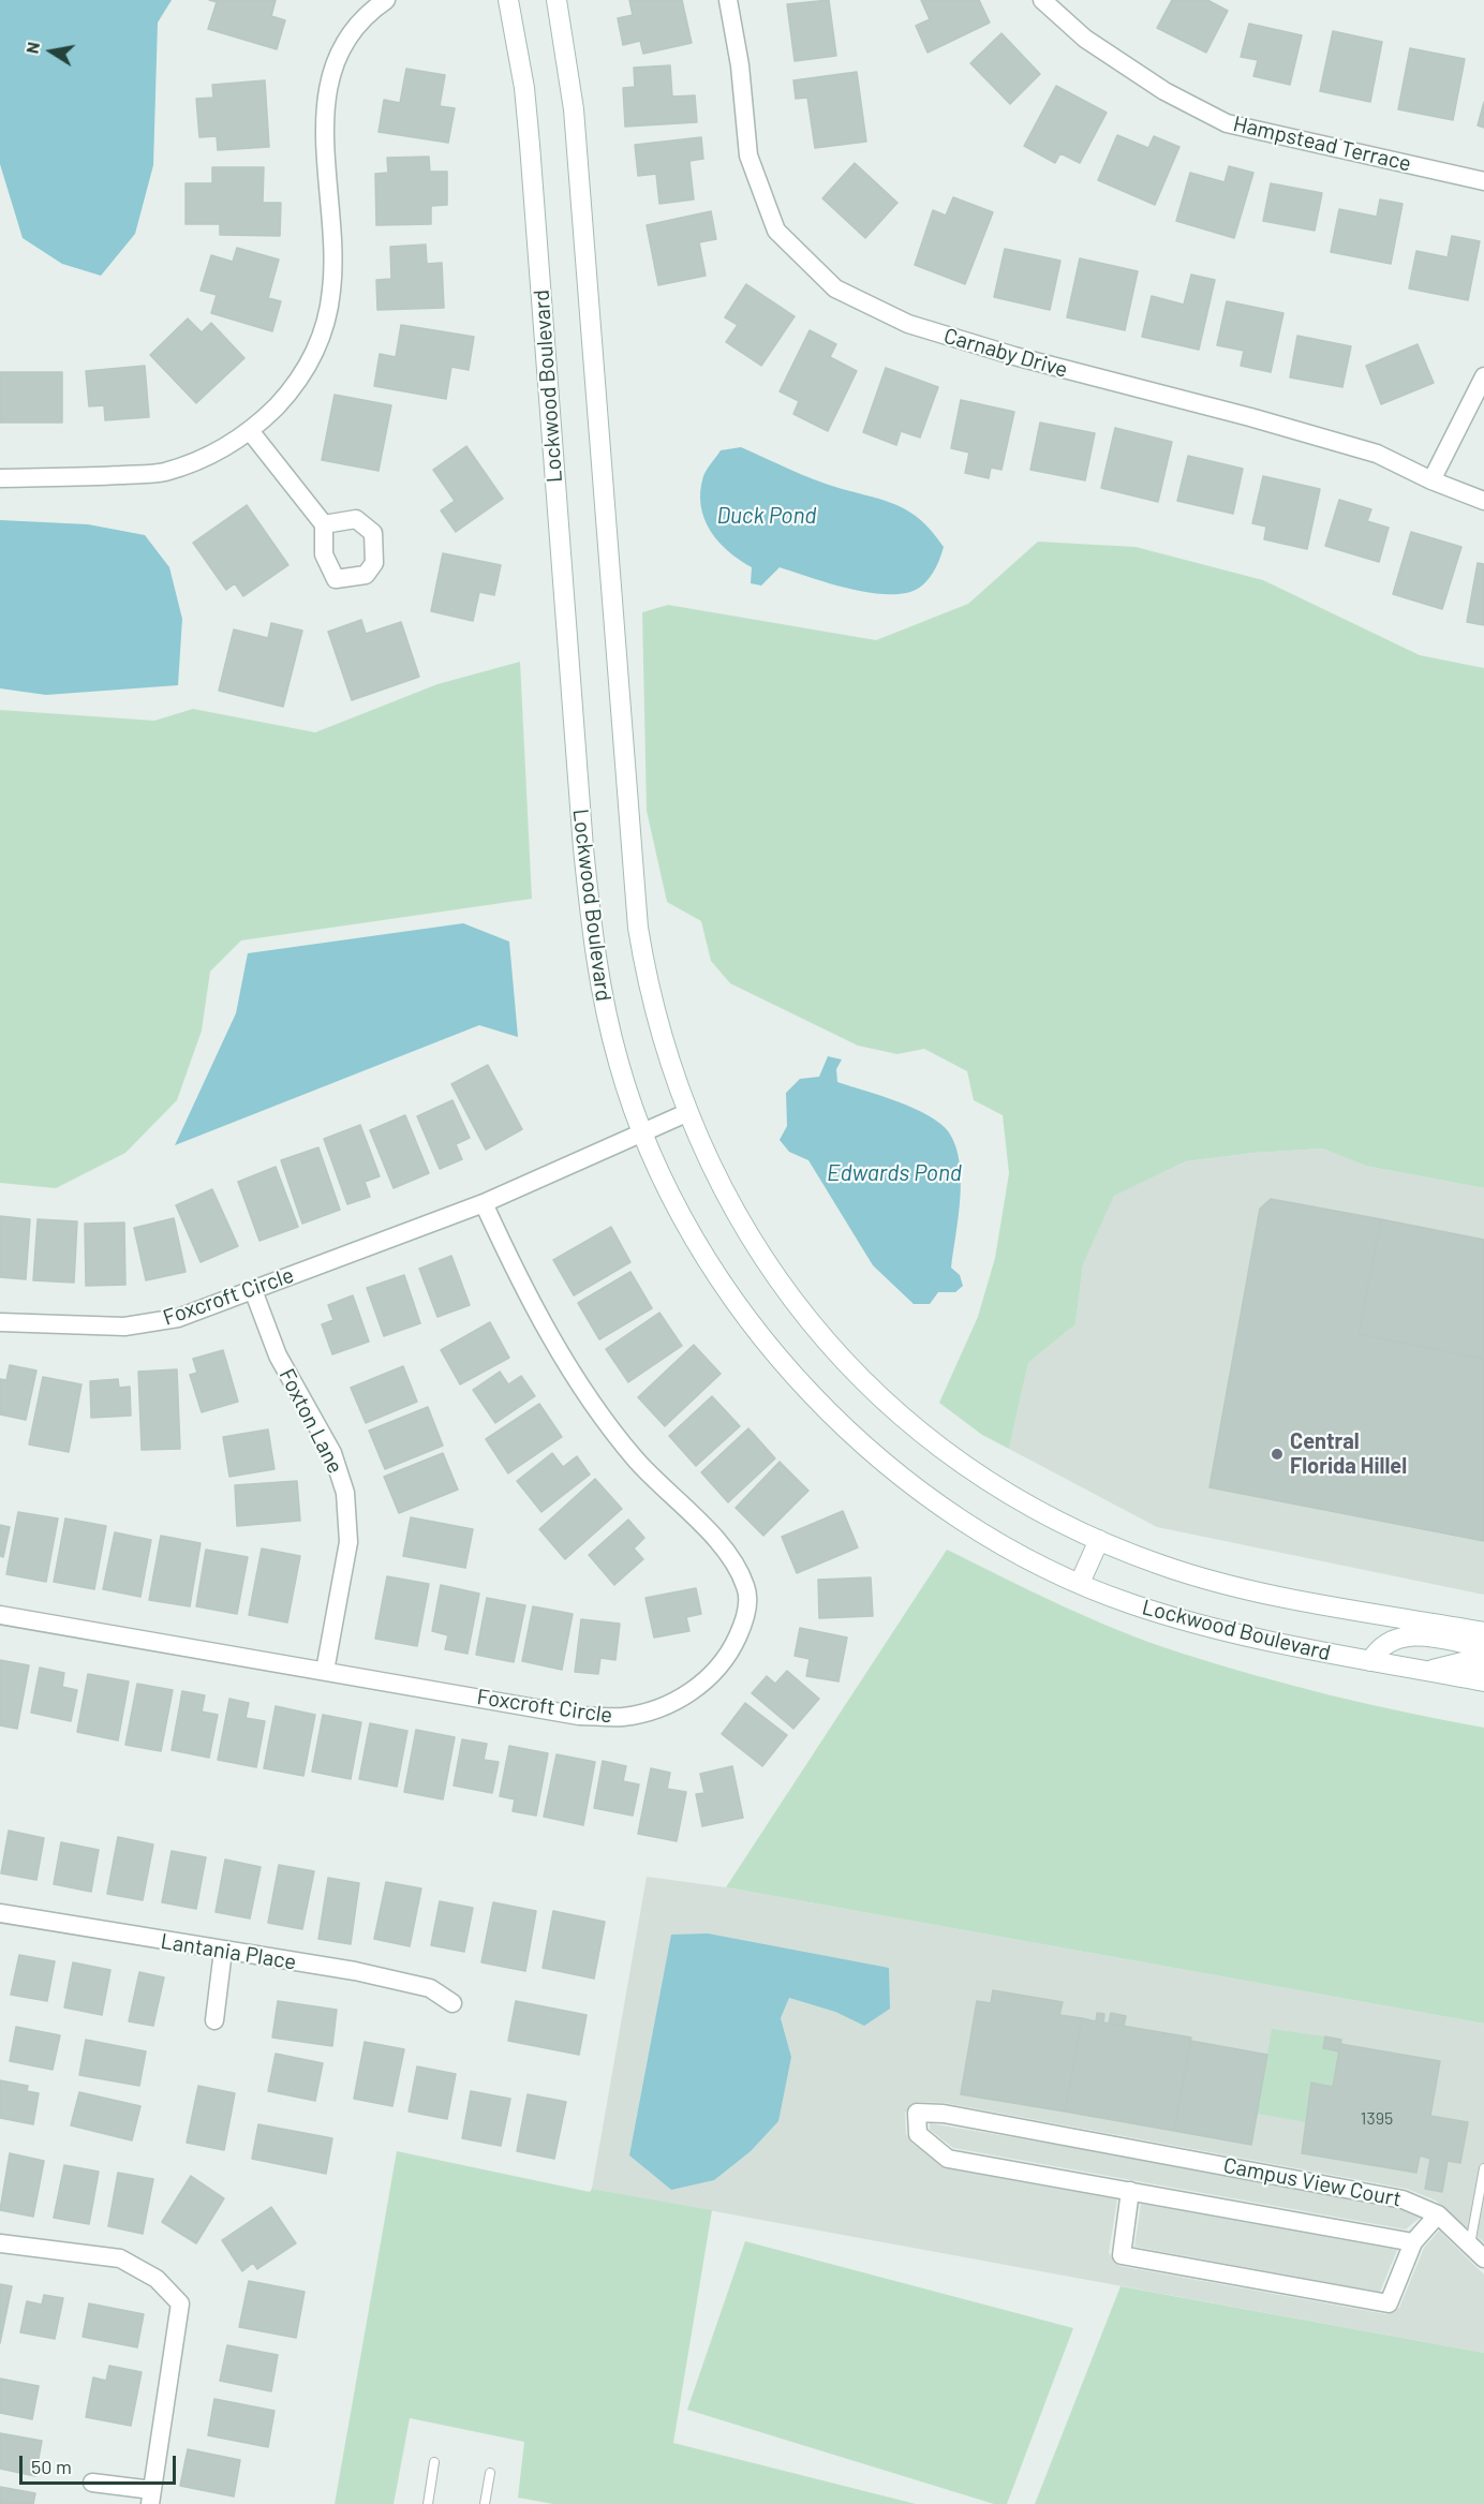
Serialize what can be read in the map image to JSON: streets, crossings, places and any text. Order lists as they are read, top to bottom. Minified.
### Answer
{"streets":{"main road":["Lockwood Boulevard"],"street":["Hampstead Terrace","Carnaby Drive","Foxcroft Circle","Foxton Lane","Lantania Place","Campus View Court"]},"crossings":[["Lockwood Boulevard","Foxcroft Circle"],["Foxcroft Circle","Foxton Lane"]],"water":["Duck Pond","Edwards Pond"],"places":["Central Florida Hillel"],"house_numbers":["1395"],"scale_bar":"50 m","north":"left"}
